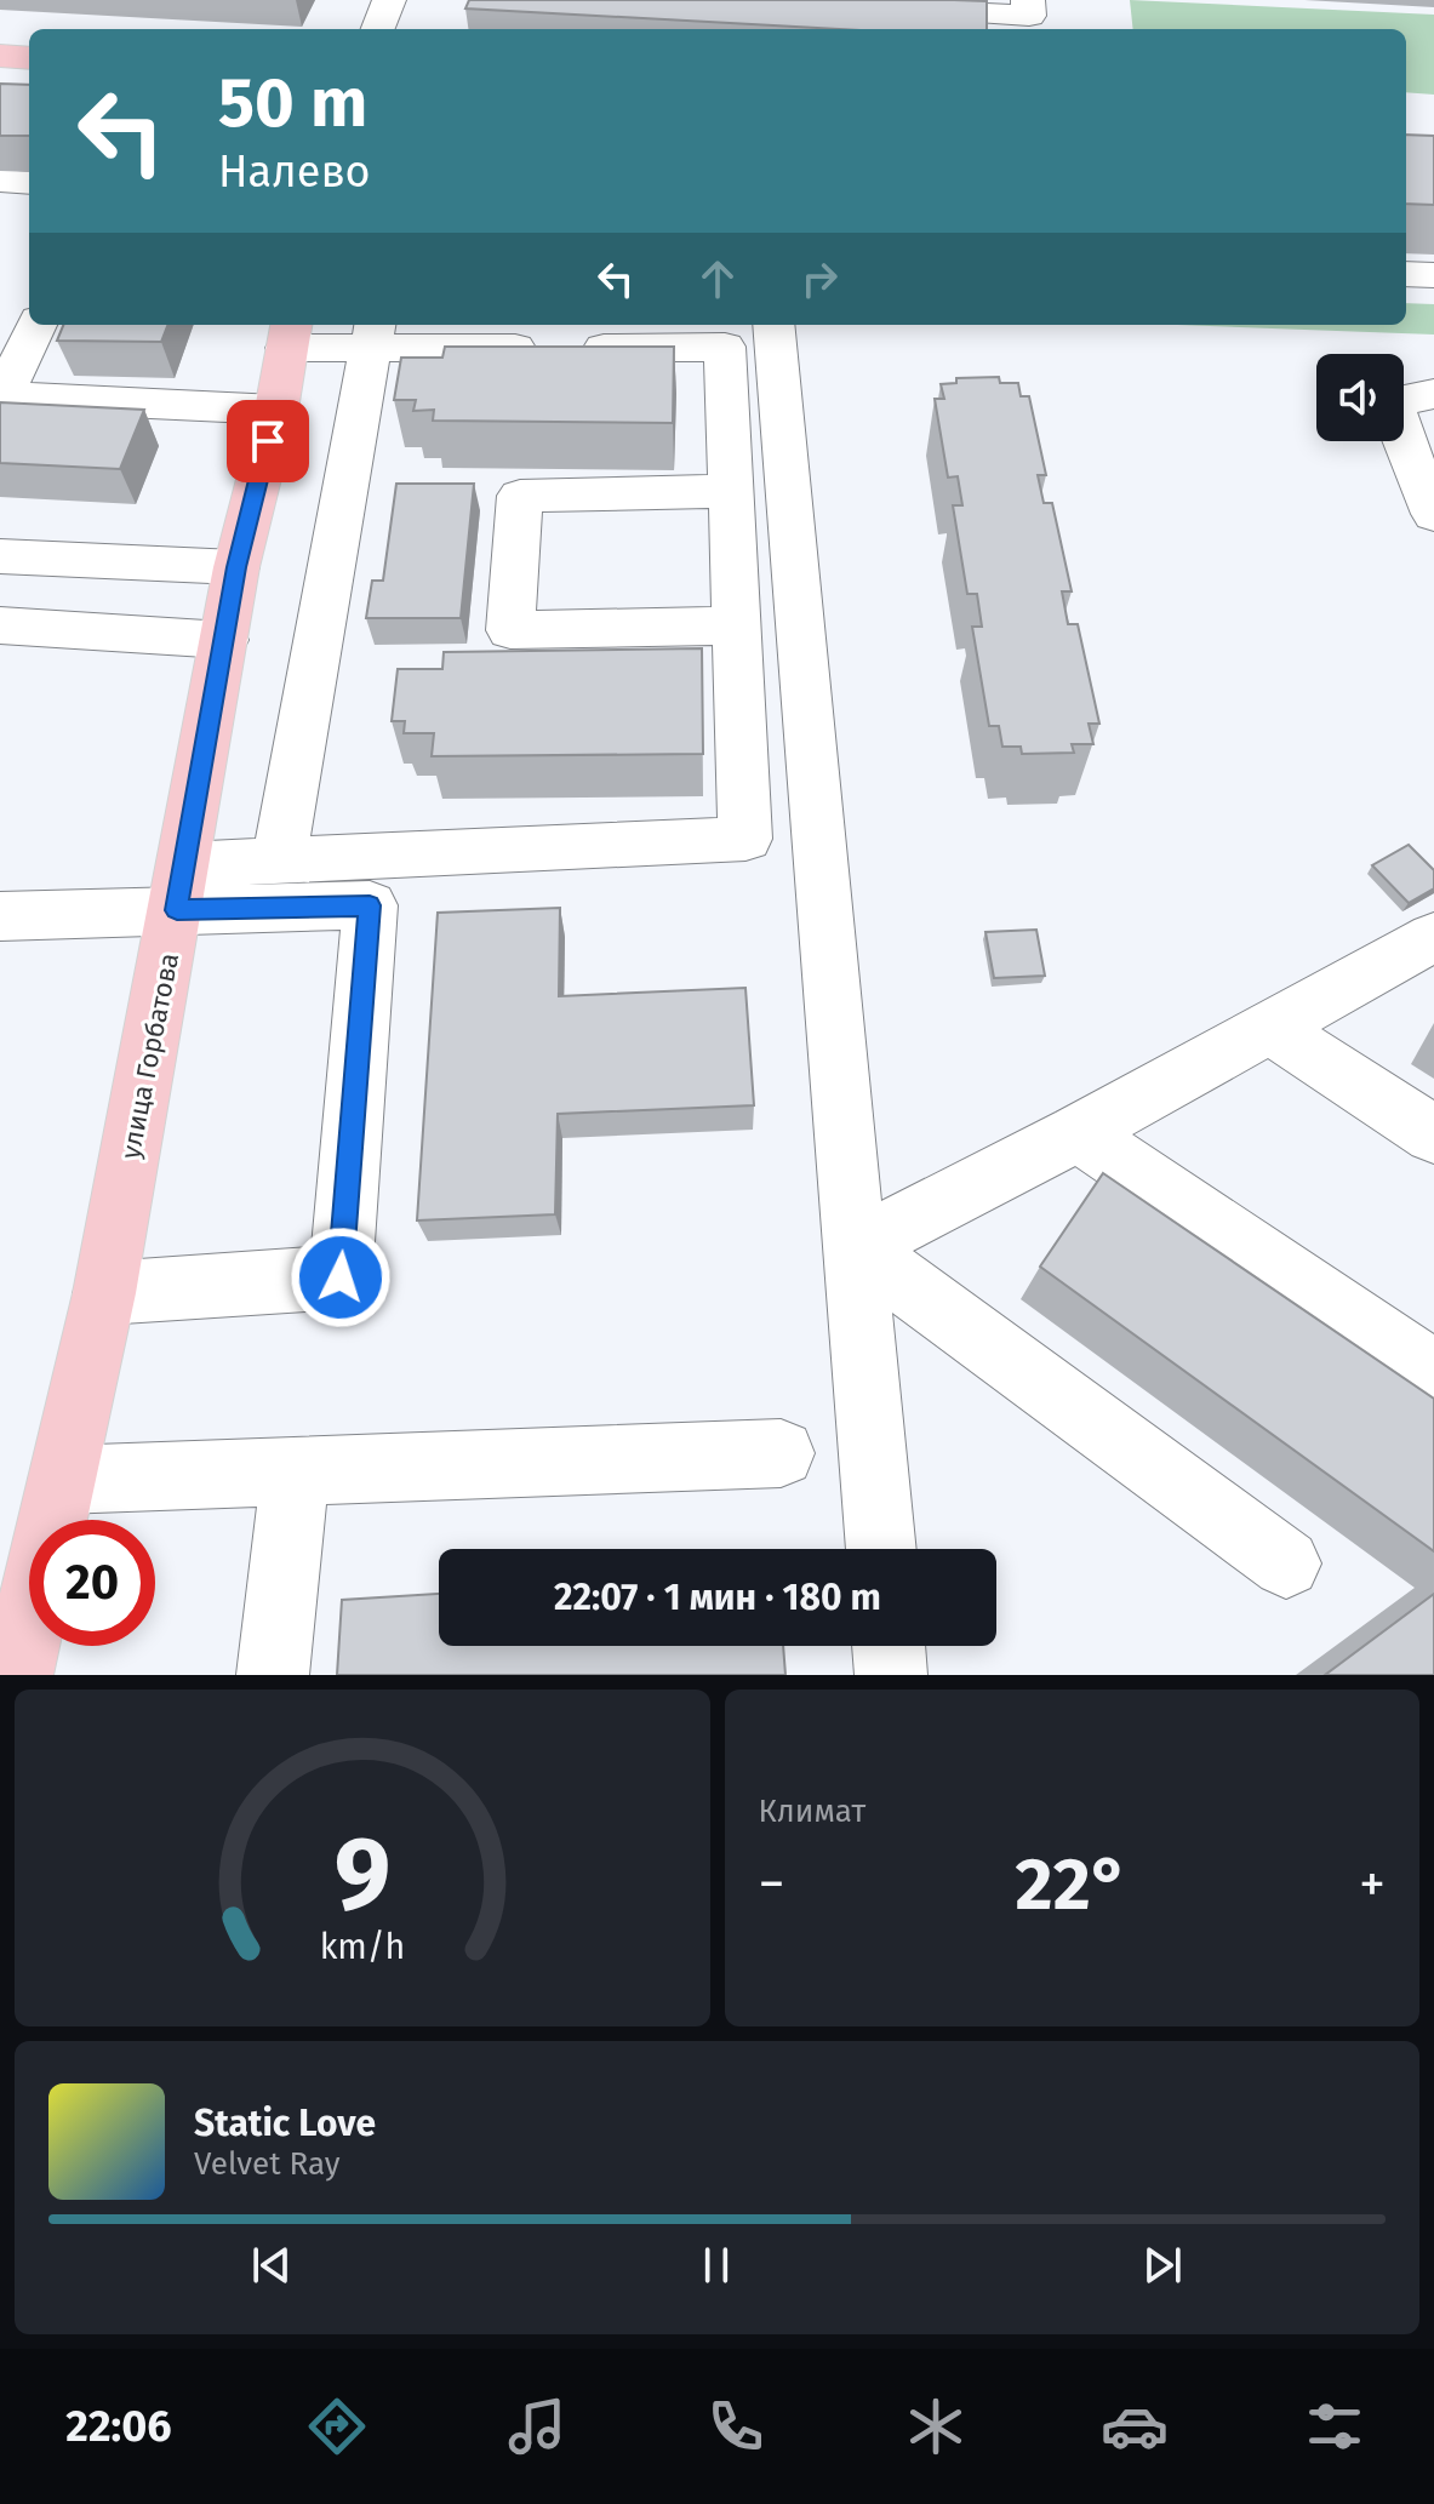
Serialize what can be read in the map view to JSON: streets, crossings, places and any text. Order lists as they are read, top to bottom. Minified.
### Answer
{"streets":{"main road":["улица Горбатова"]},"page":{"turn":["50 m","Налево"],"limit":"20","trip":"22:07 · 1 мин · 180 m","tile":"Климат","heat":["−","22°","+"],"song":["Static Love","Velvet Ray"],"tabs":"22:06","gauge":["9","km/h"]}}
